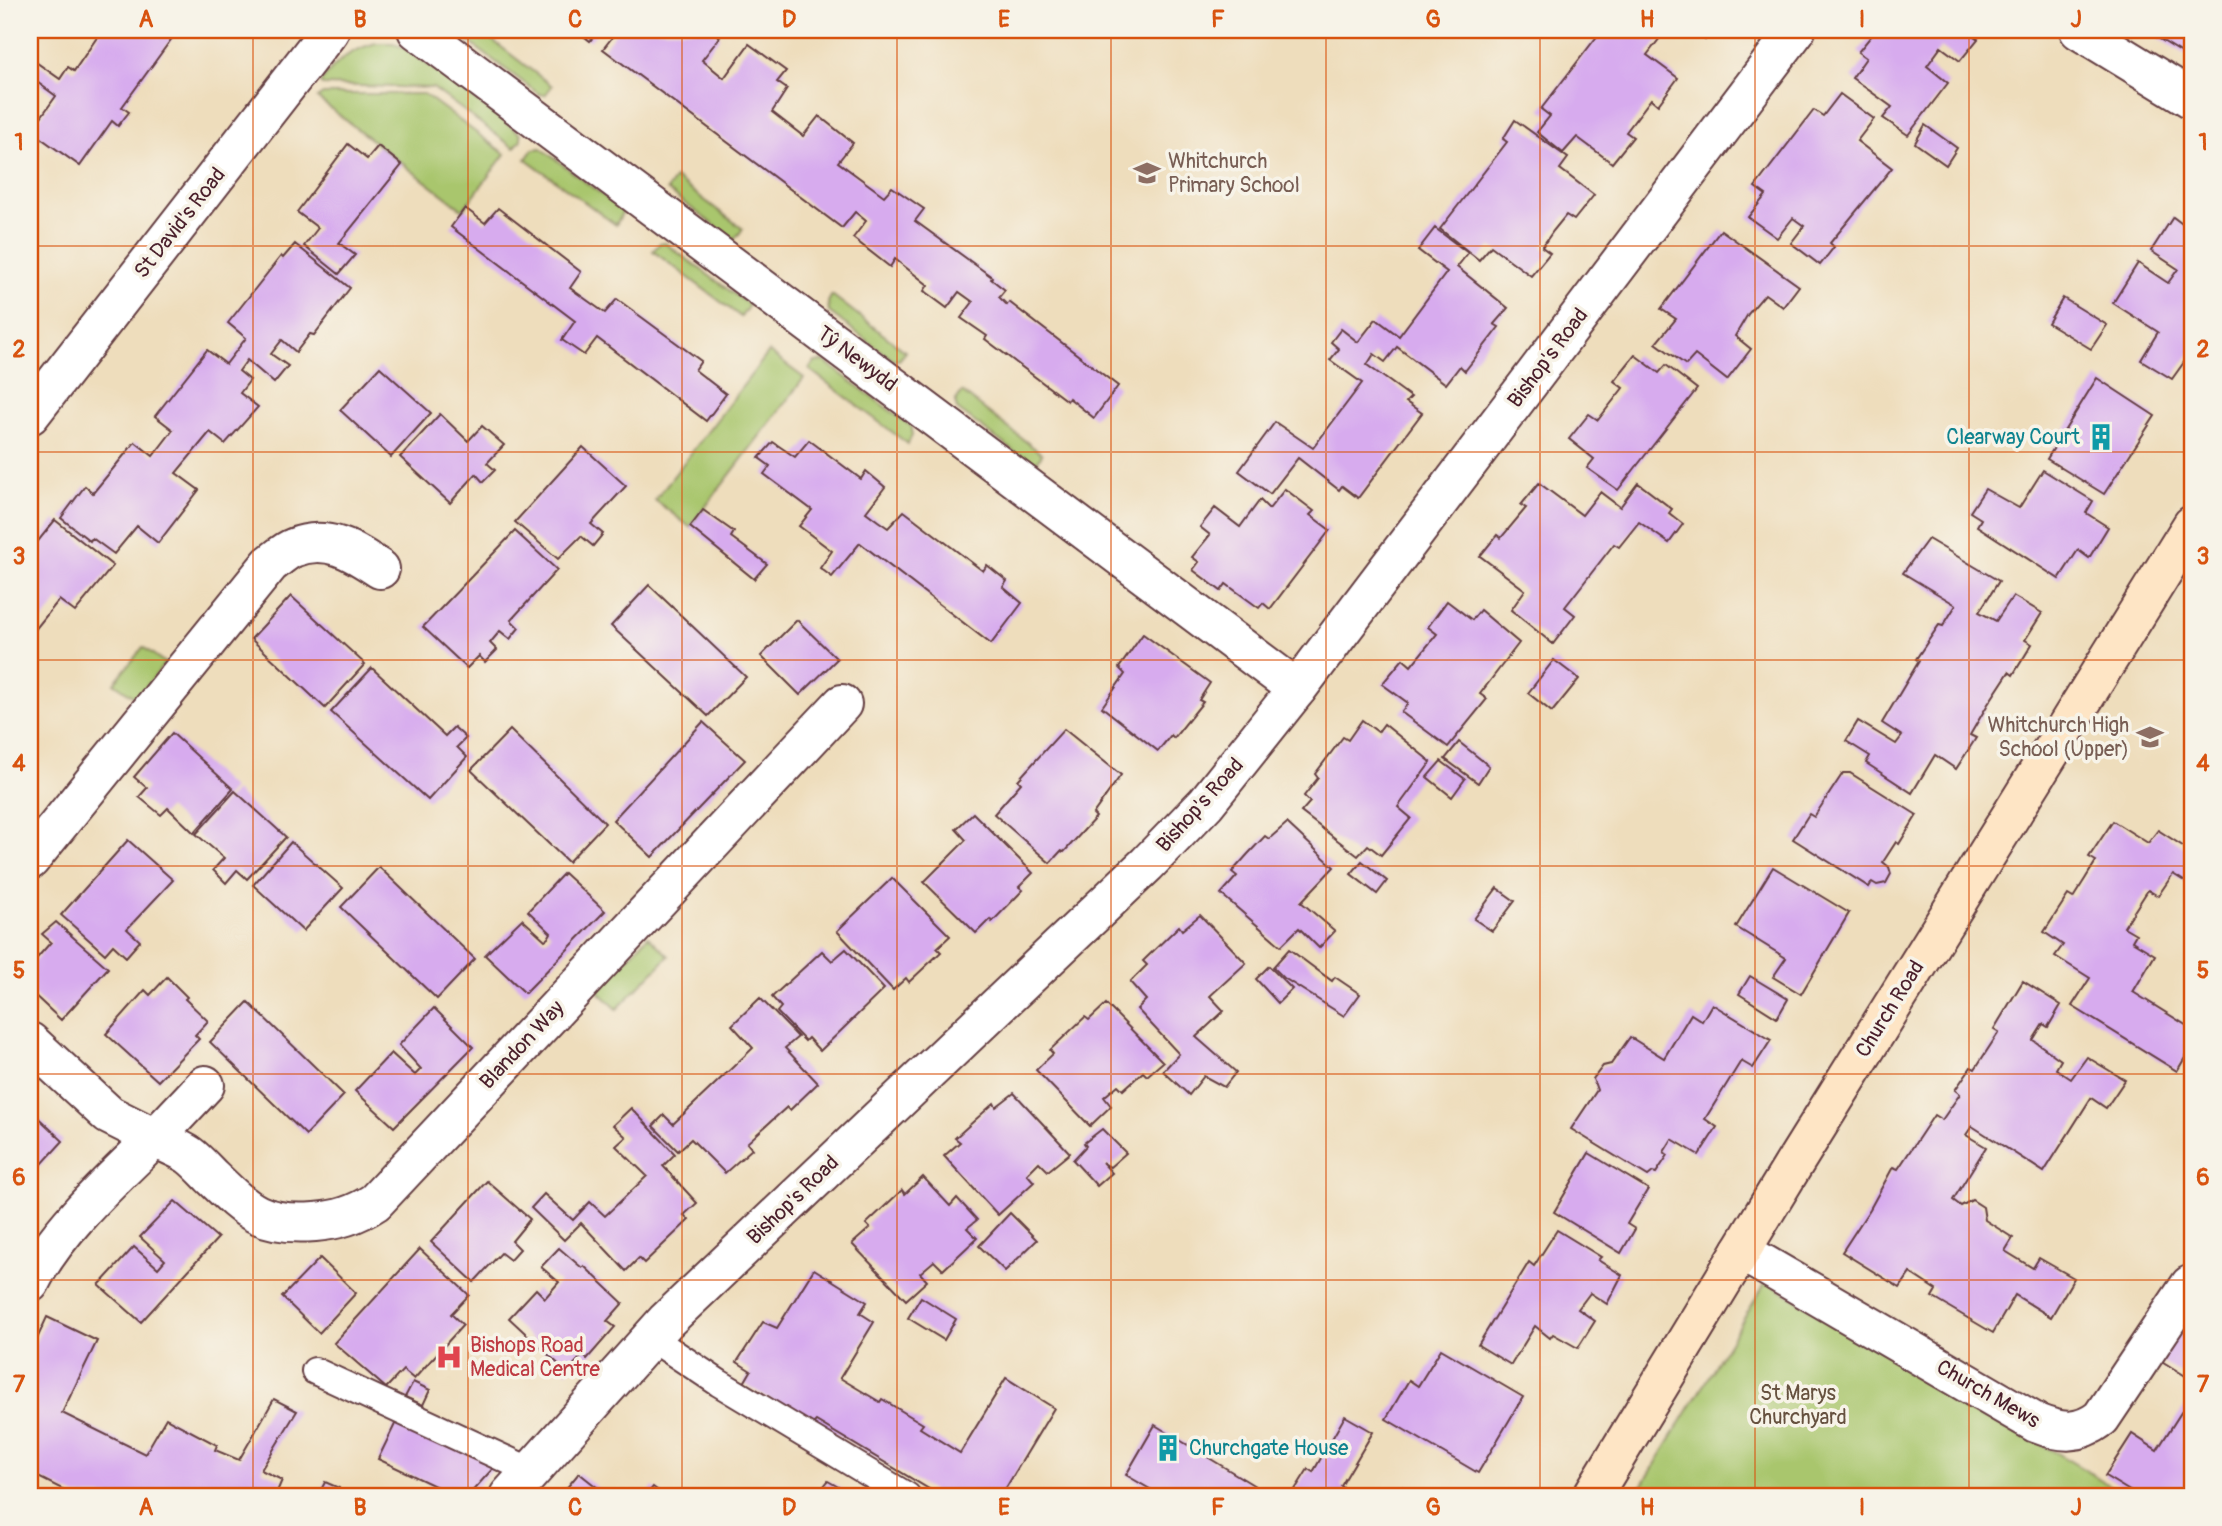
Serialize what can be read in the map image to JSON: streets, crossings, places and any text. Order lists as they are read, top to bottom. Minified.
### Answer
{"streets":{"street":["St David's Road","Bishop's Road","Tŷ Newydd","Church Road","Blandon Way","Church Mews"]},"crossings":[["Bishop's Road","Tŷ Newydd"],["Church Road","Church Mews"]],"parks":["St Marys Churchyard"],"places":{"school or university":["Whitchurch Primary School","Whitchurch High School (Upper)"],"building":["Clearway Court","Churchgate House"],"hospital":["Bishops Road Medical Centre"]},"grid":{"columns":["A","B","C","D","E","F","G","H","I","J"],"rows":["1","2","3","4","5","6","7"]}}
